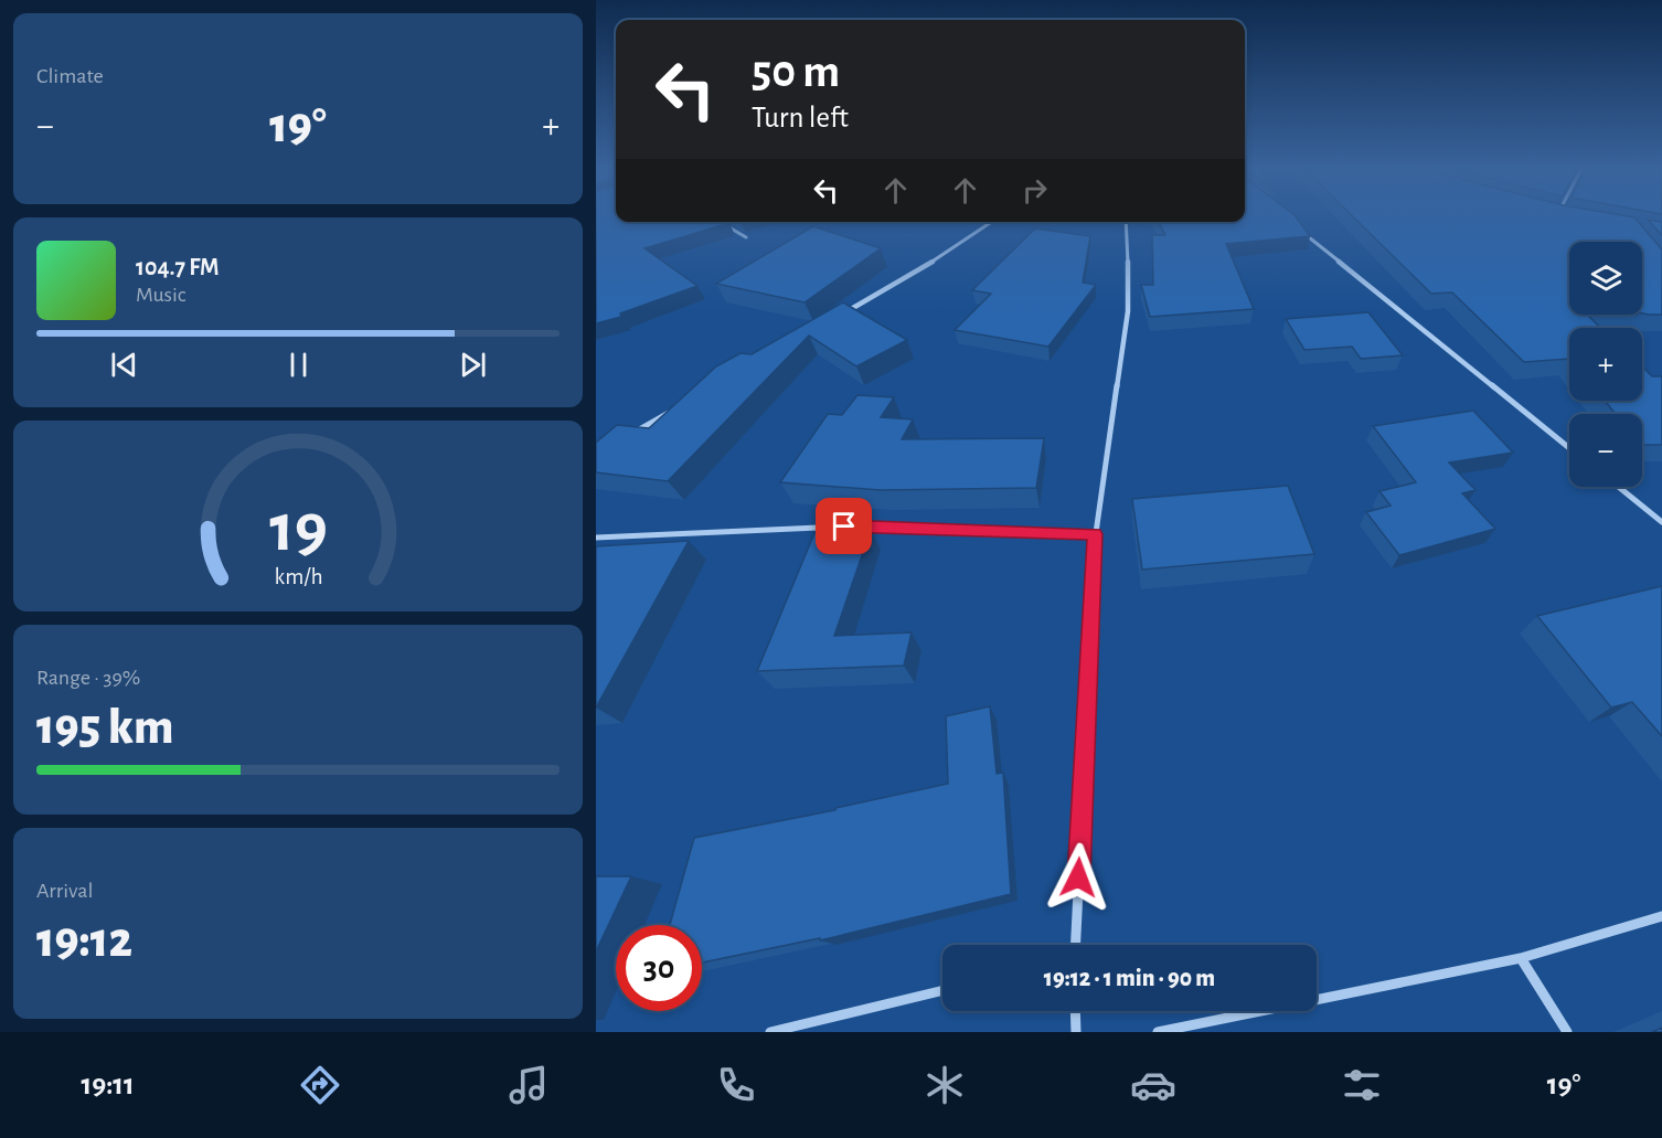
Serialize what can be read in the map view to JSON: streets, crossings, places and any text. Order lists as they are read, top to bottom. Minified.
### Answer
{"page":{"tile":["Climate",["Range · 39%","195 km"],["Arrival","19:12"]],"turn":["50 m","Turn left"],"heat":["−","19°","+"],"song":["104.7 FM","Music"],"map_buttons":["+","−"],"limit":"30","trip":"19:12 · 1 min · 90 m","tabs":["19:11","19°"],"gauge":["19","km/h"]}}
